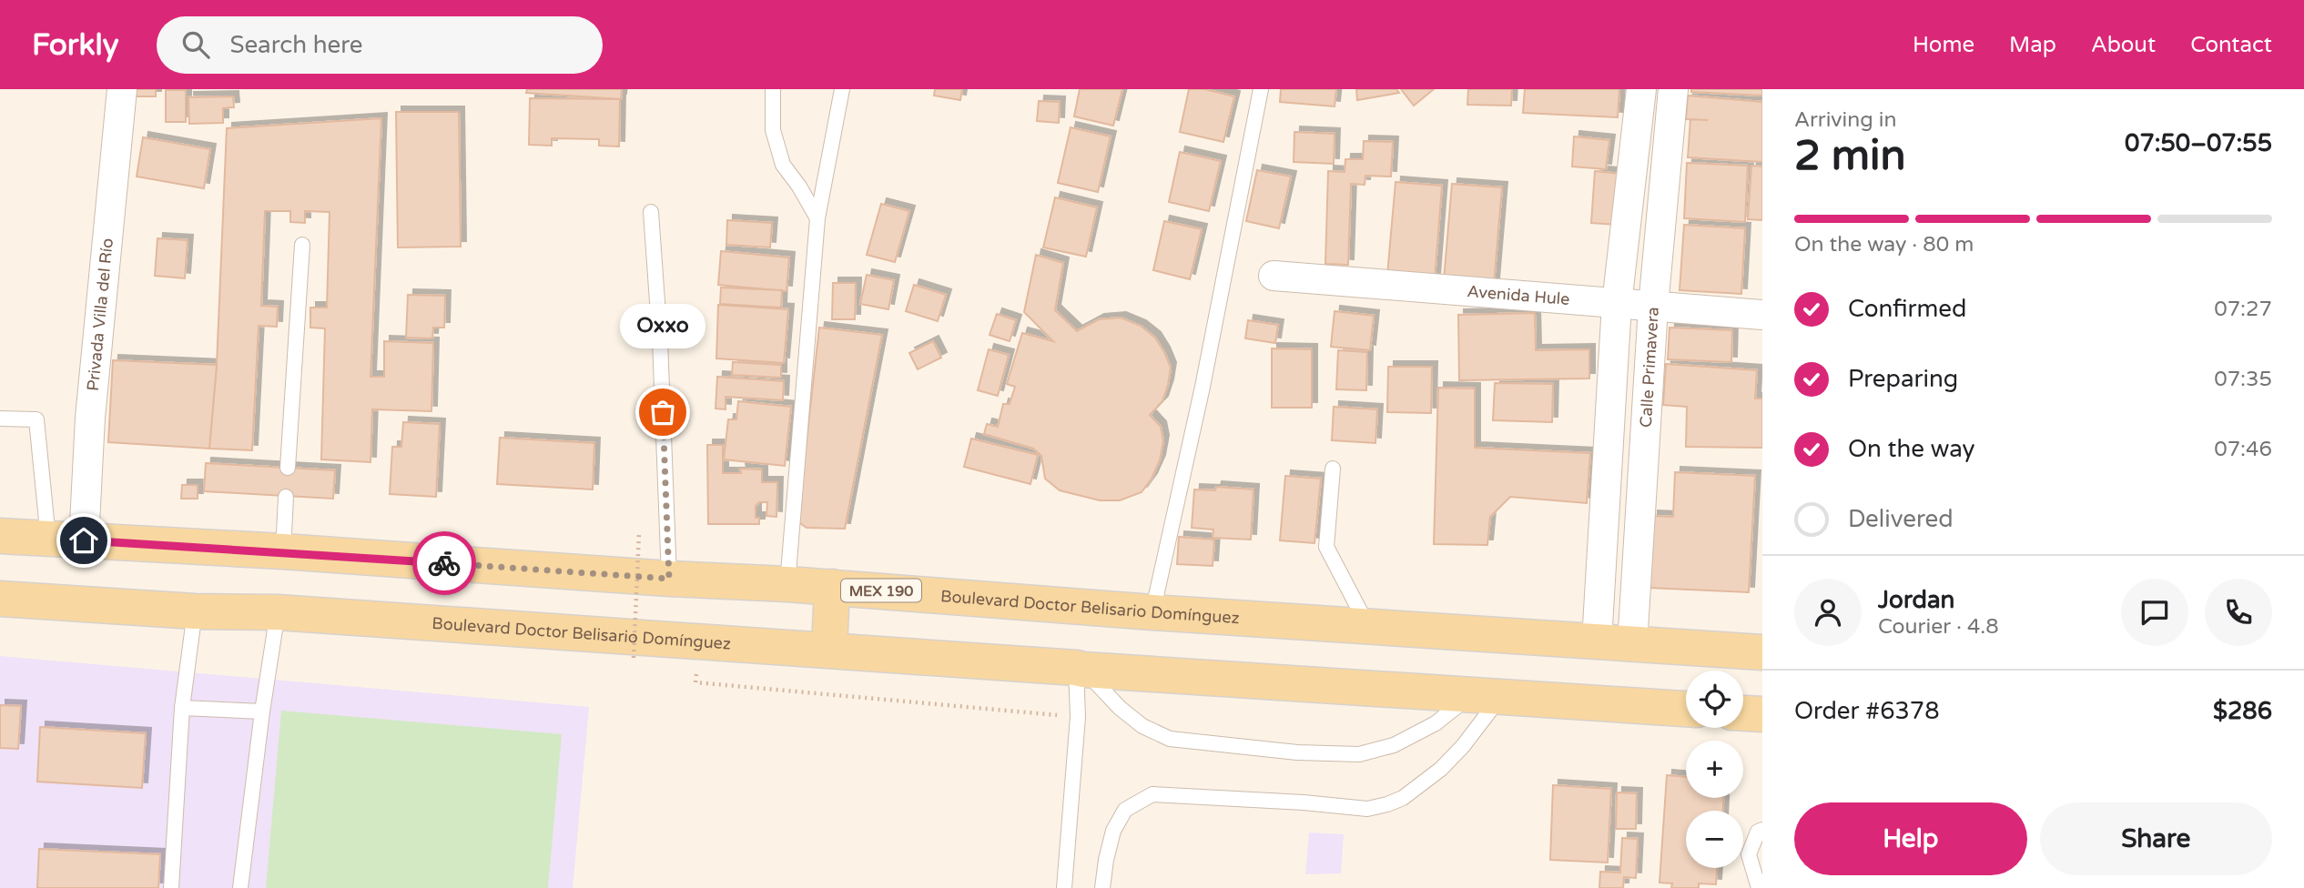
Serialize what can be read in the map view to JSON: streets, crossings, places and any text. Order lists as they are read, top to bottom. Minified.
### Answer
{"streets":{"main road":["MEX 190","Boulevard Doctor Belisario Domínguez"],"street":["Avenida Hule","Privada Villa del Río","Calle Primavera"]},"crossings":[["Avenida Hule","Calle Primavera"],["Privada Villa del Río","Boulevard Doctor Belisario Domínguez"],["Calle Primavera","Boulevard Doctor Belisario Domínguez"]],"places":["Oxxo"],"page":{"header":"Forkly","search":"Search here","nav":["Home","Map","About","Contact"],"heading":["2 min","Arriving in","07:50–07:55"],"panel":["Jordan","Courier · 4.8","Order #6378","$286"],"bar":"On the way · 80 m","list":[["Confirmed","07:27"],["Preparing","07:35"],["On the way","07:46"],"Delivered"],"bubble":"Oxxo","map_buttons":["+","−"],"buttons":["Help","Share"]}}
